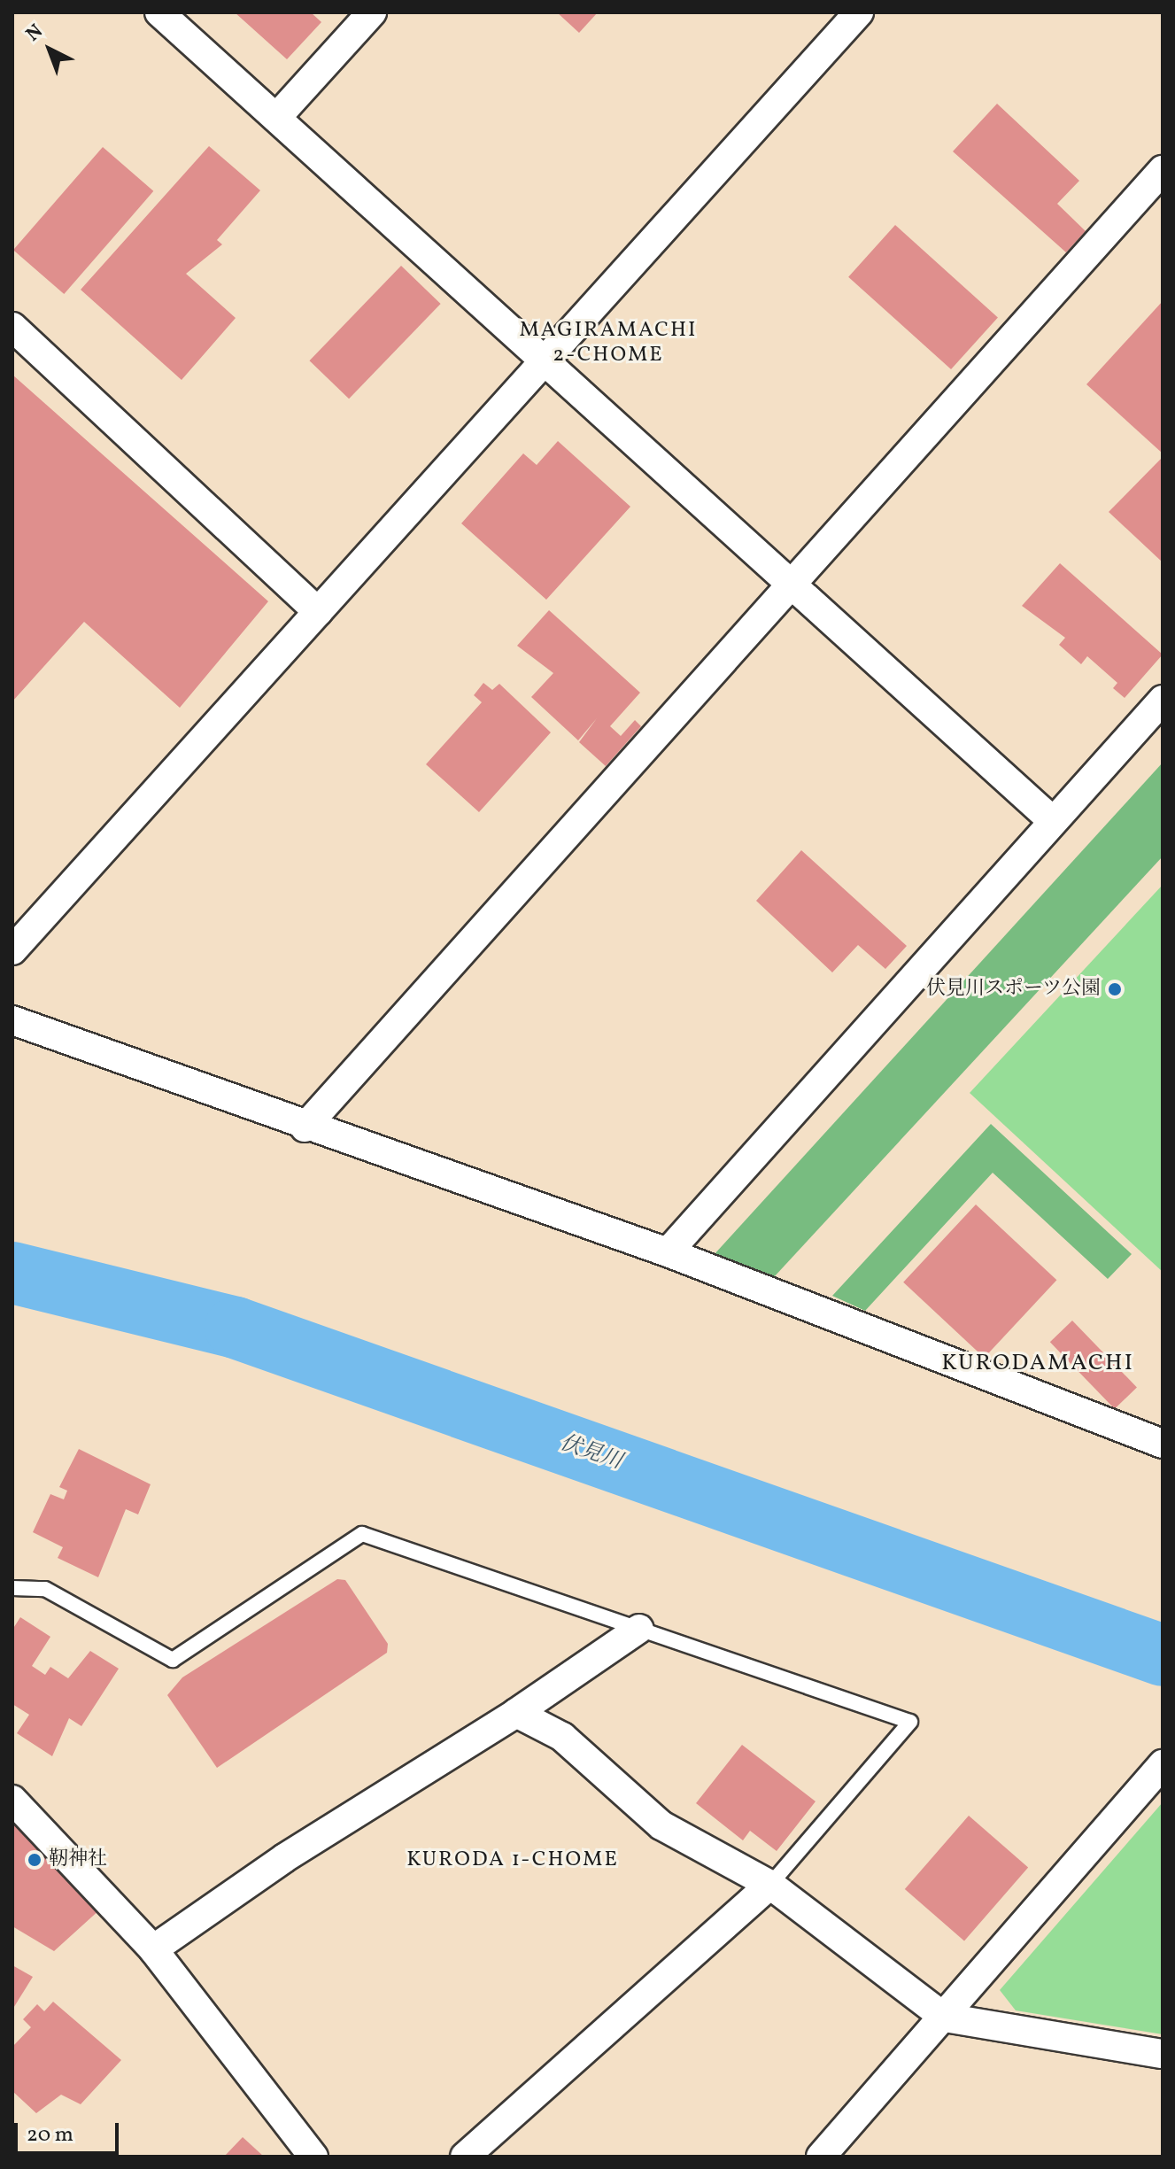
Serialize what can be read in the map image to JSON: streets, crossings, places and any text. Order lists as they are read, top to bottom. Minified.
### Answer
{"districts":["MAGIRAMACHI 2-CHOME","KURODAMACHI","KURODA 1-CHOME"],"water":["伏見川"],"places":["伏見川スポーツ公園","靭神社"],"scale_bar":"20 m","north":"top left"}
